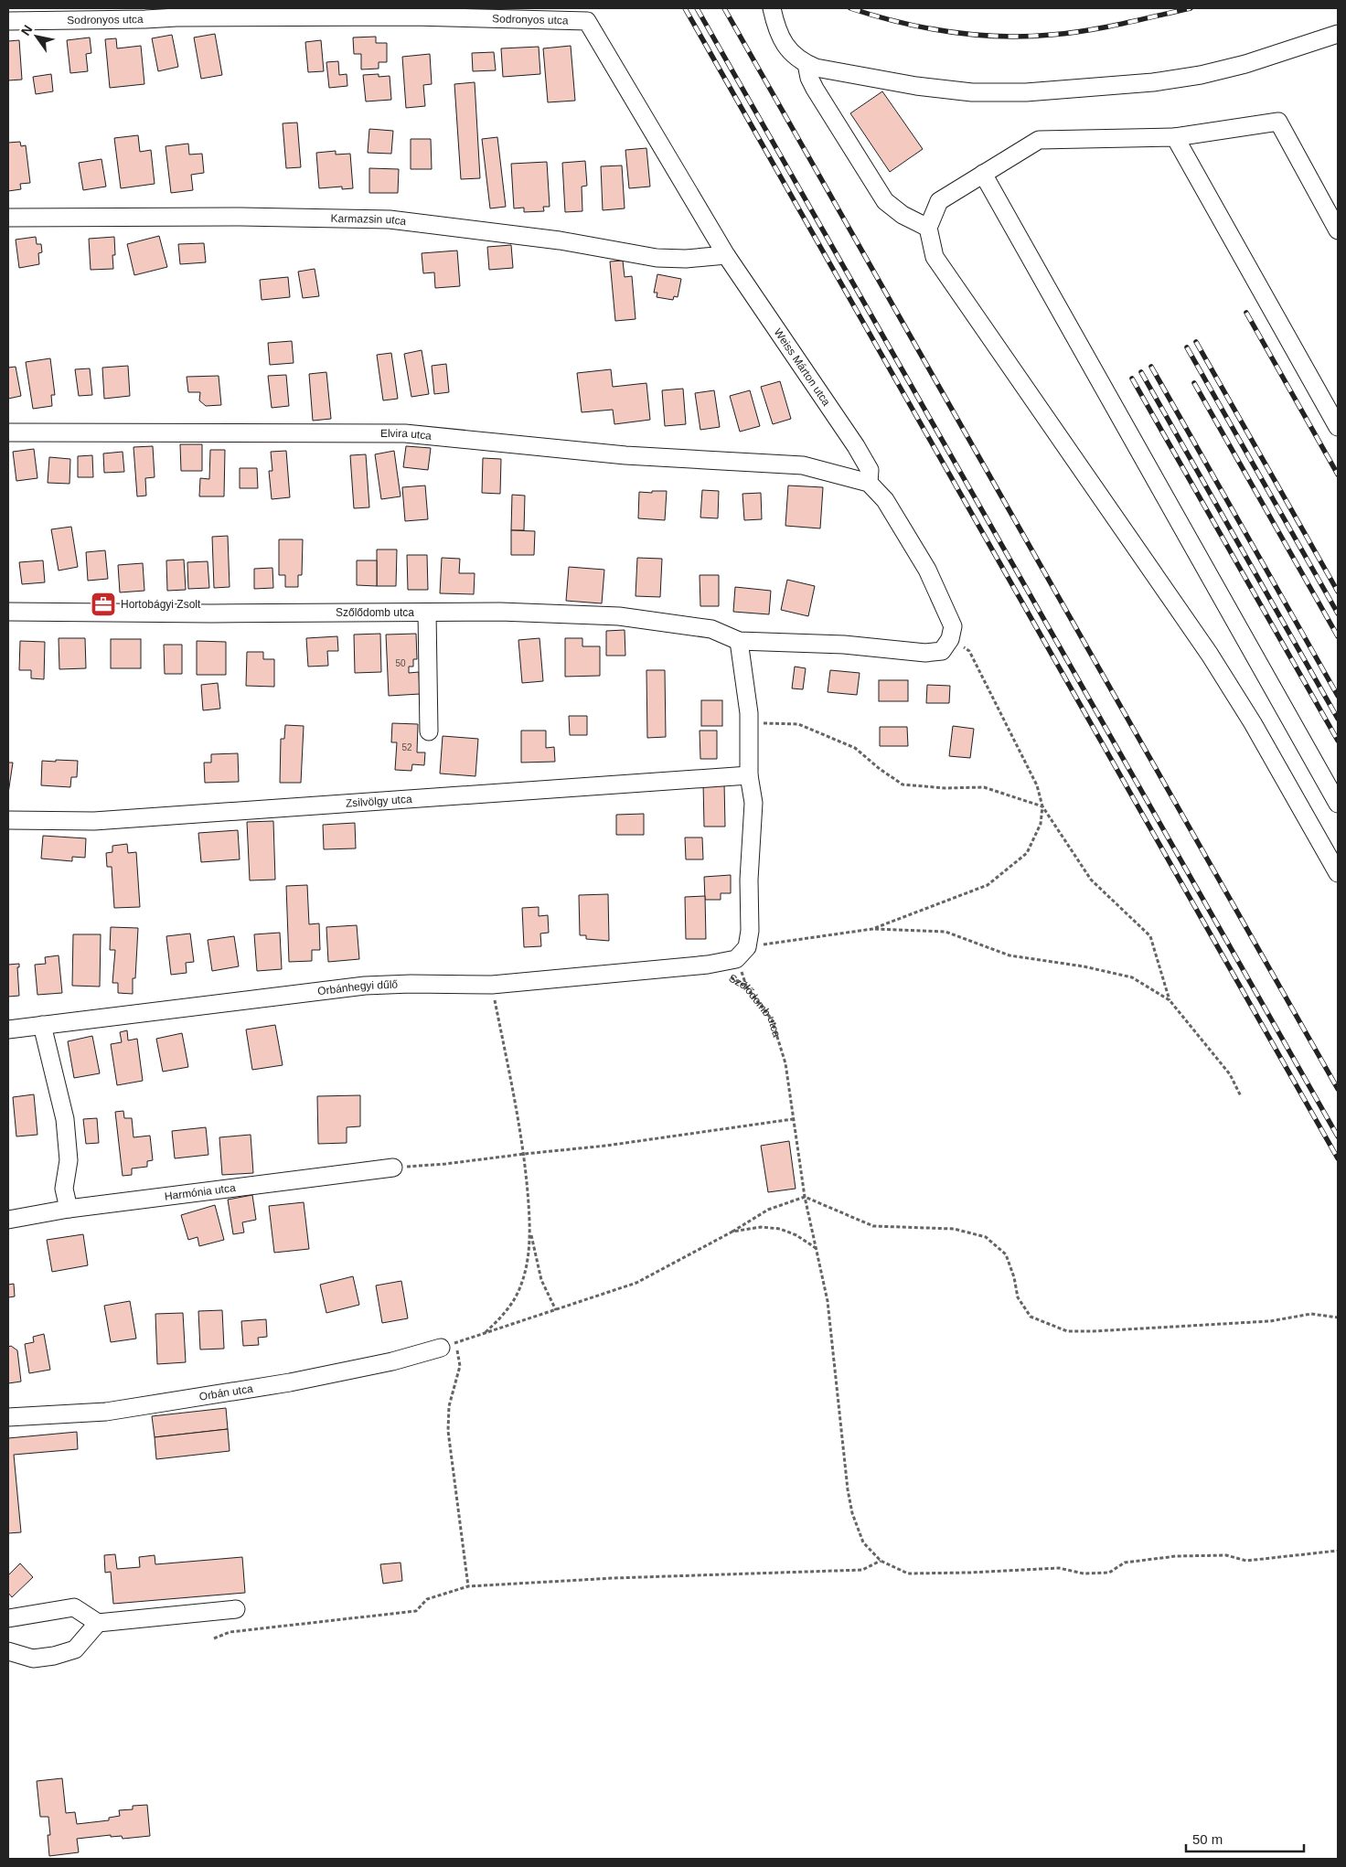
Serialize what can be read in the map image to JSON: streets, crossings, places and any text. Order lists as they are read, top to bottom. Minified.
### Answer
{"streets":{"street":["Sodronyos utca","Karmazsin utca","Weiss Márton utca","Elvira utca","Szőlődomb utca","Zsilvölgy utca","Orbánhegyi dűlő","Harmónia utca","Orbán utca"]},"crossings":[["Sodronyos utca","Weiss Márton utca"],["Karmazsin utca","Weiss Márton utca"],["Weiss Márton utca","Elvira utca"],["Szőlődomb utca","Orbánhegyi dűlő"]],"places":{"office":["Hortobágyi Zsolt"]},"house_numbers":["50","52"],"scale_bar":"50 m","north":"top left"}
